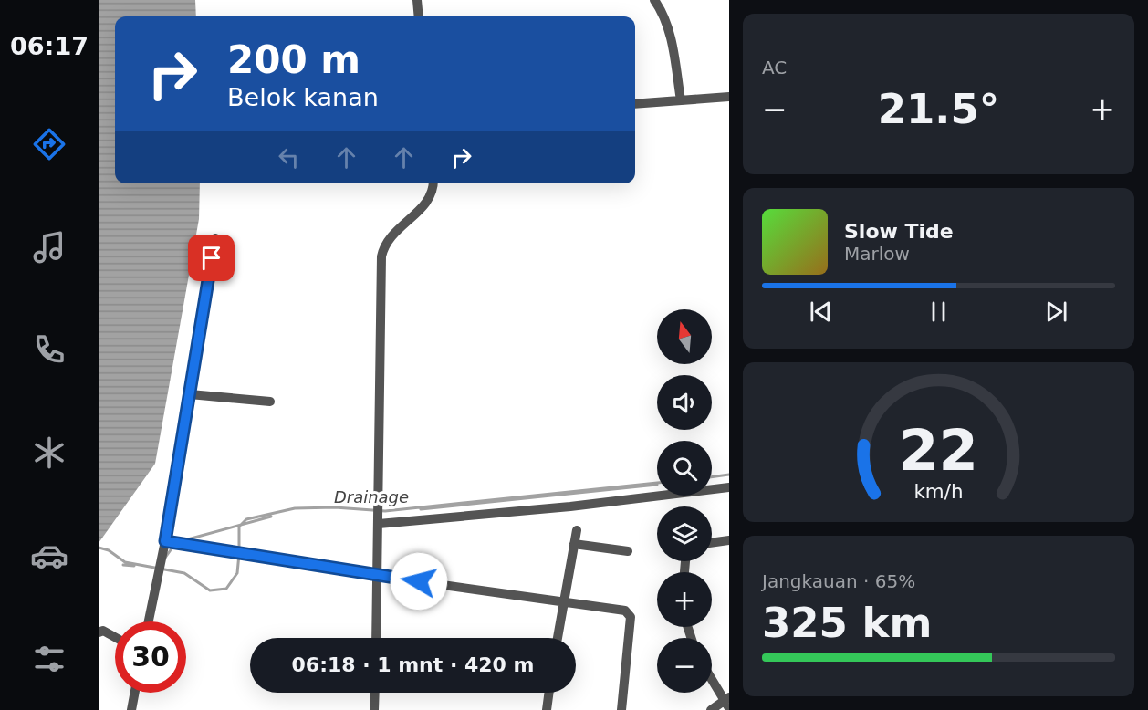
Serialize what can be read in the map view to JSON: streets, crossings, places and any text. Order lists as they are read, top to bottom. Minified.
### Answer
{"water":["Drainage"],"north":"top","page":{"tabs":"06:17","tile":["AC",["Jangkauan · 65%","325 km"]],"turn":["200 m","Belok kanan"],"heat":["−","21.5°","+"],"song":["Slow Tide","Marlow"],"map_buttons":["+","−"],"limit":"30","trip":"06:18 · 1 mnt · 420 m","gauge":["22","km/h"]}}
